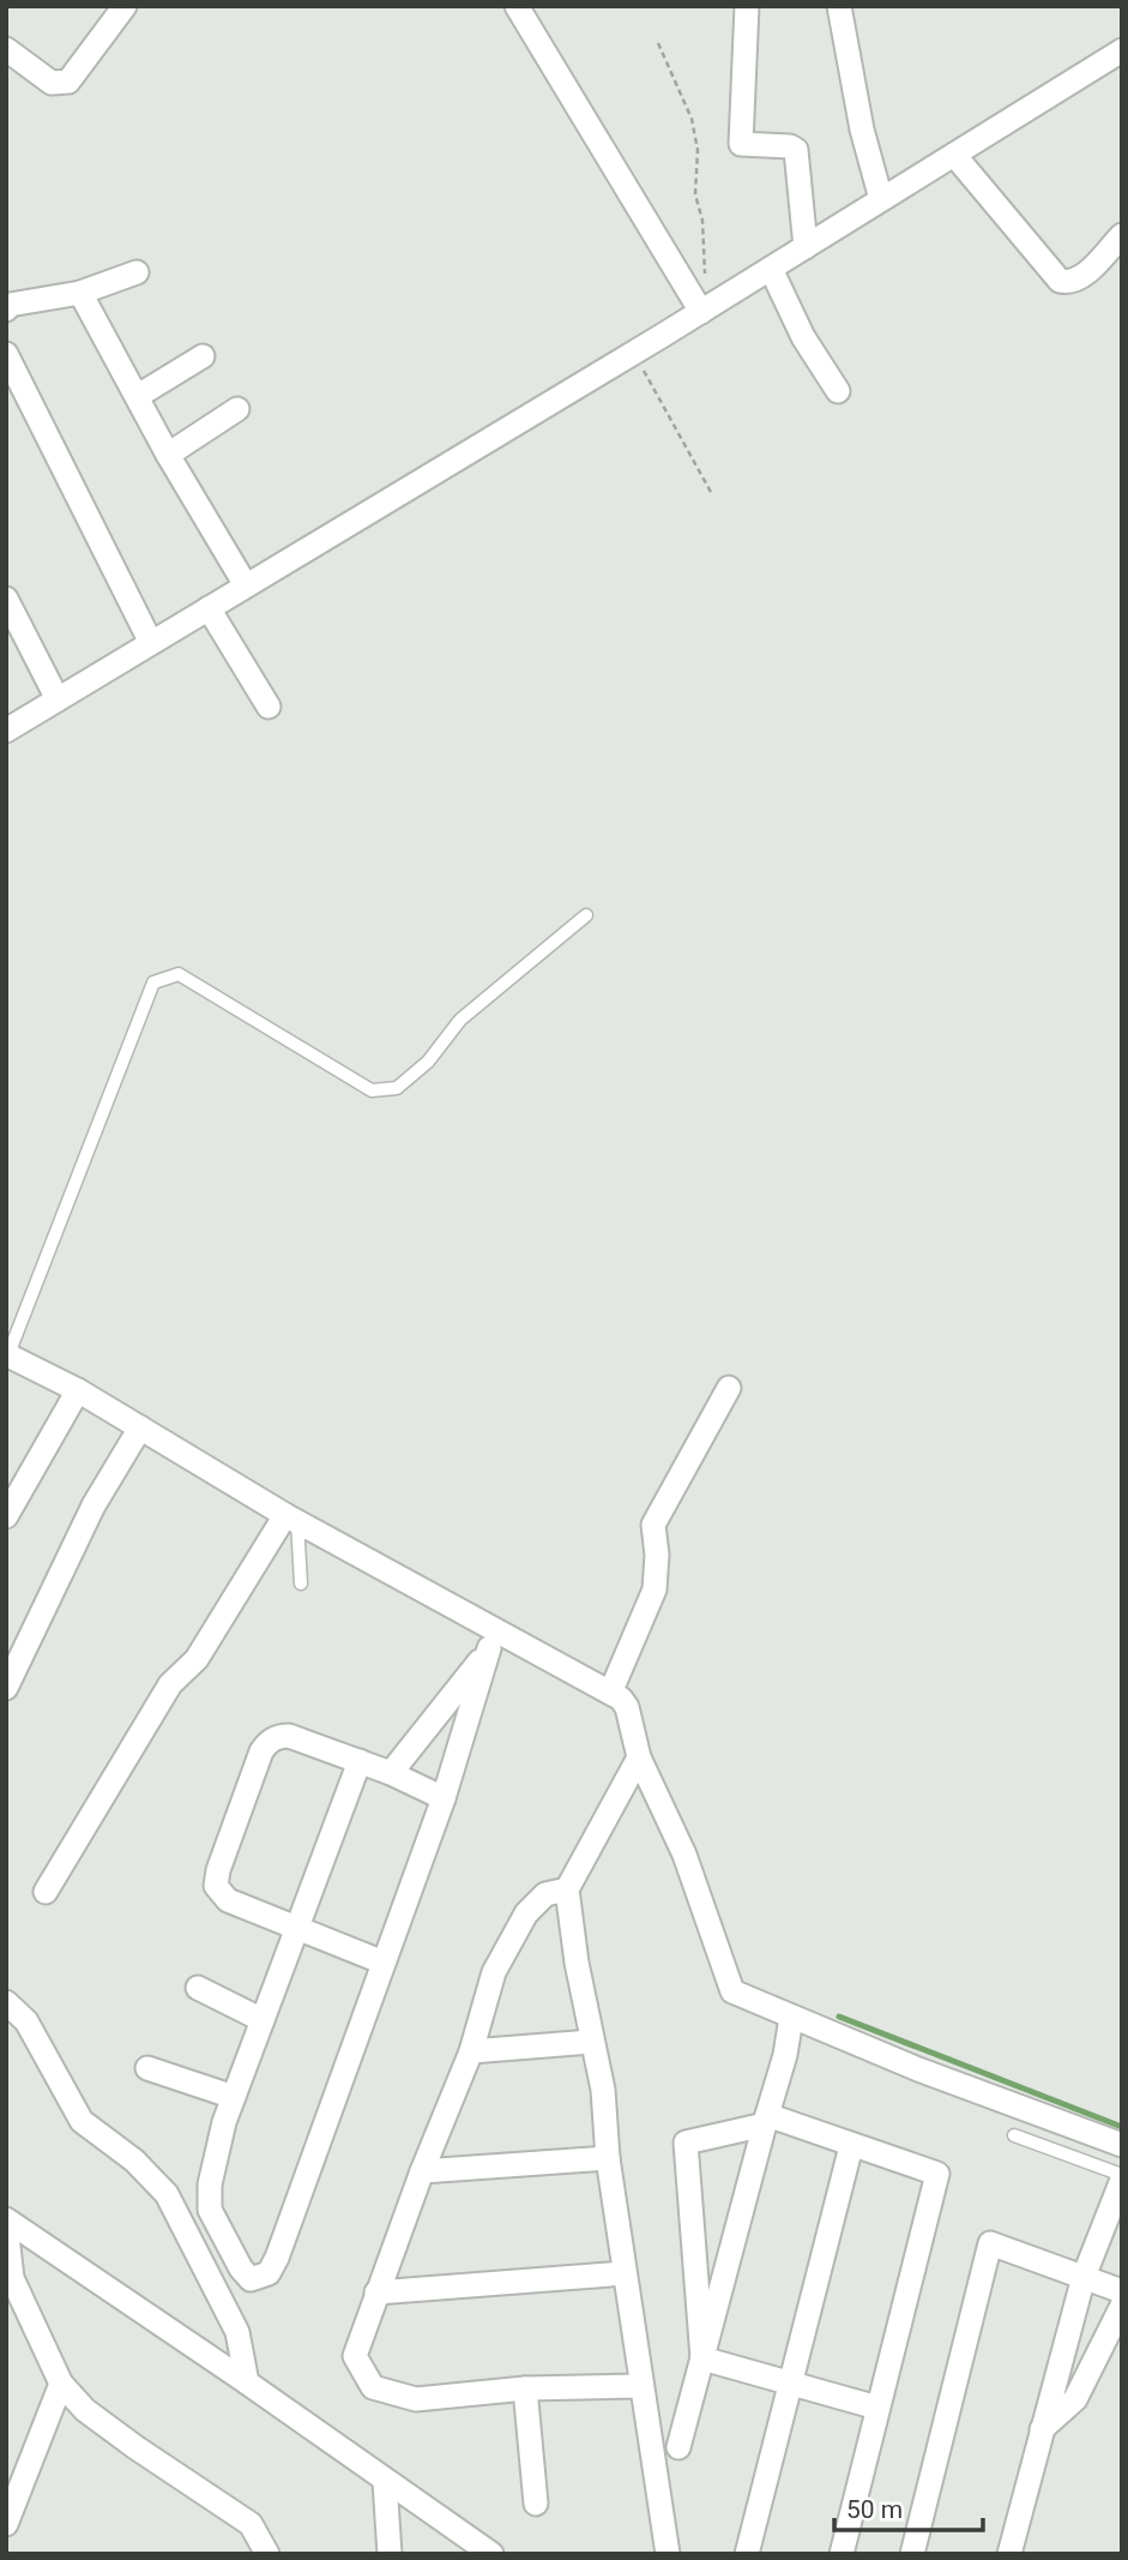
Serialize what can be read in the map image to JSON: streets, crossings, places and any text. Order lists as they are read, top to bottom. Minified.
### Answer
{"scale_bar":"50 m"}
